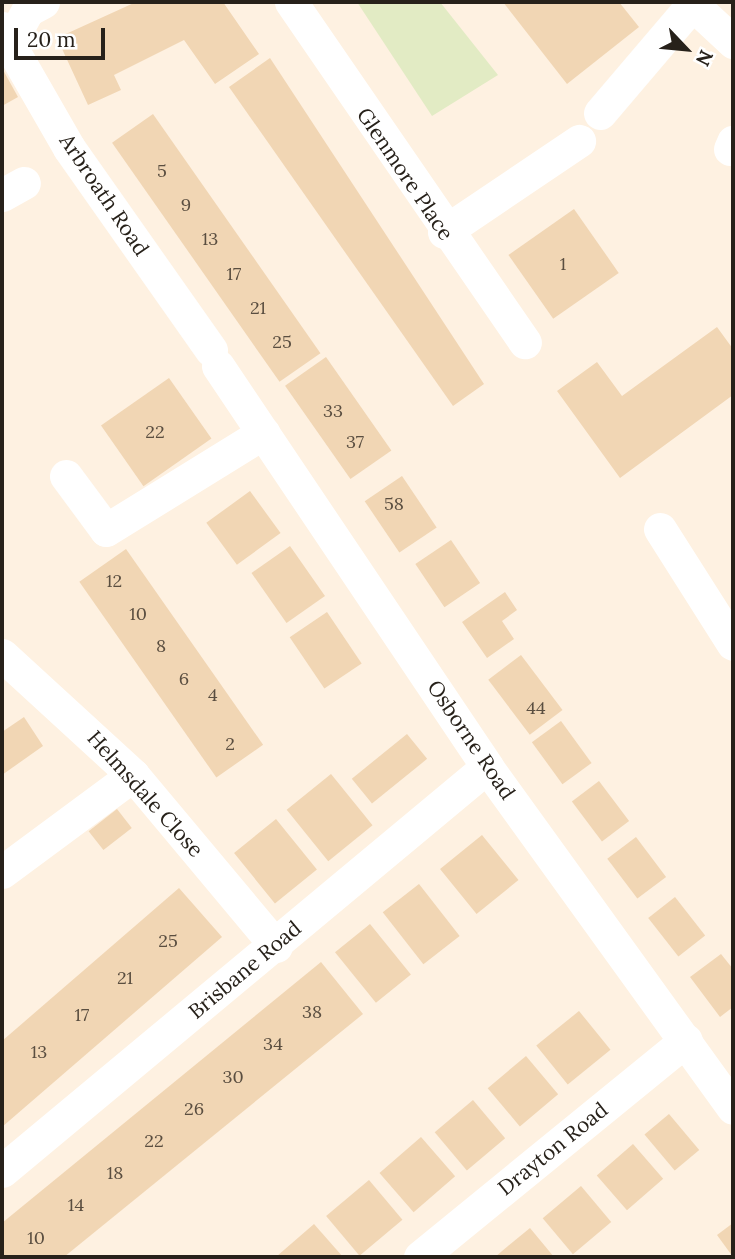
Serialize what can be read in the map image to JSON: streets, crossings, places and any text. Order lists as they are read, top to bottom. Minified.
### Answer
{"streets":{"street":["Glenmore Place","Arbroath Road","Osborne Road","Helmsdale Close","Brisbane Road","Drayton Road"]},"crossings":[["Arbroath Road","Osborne Road"],["Osborne Road","Brisbane Road"],["Osborne Road","Drayton Road"],["Helmsdale Close","Brisbane Road"]],"house_numbers":["5","9","13","1","17","21","25","33","22","37","58","12","10","8","6","4","44","2","25","21","38","17","34","13","30","26","22","18","14","10"],"scale_bar":"20 m","north":"bottom right"}
